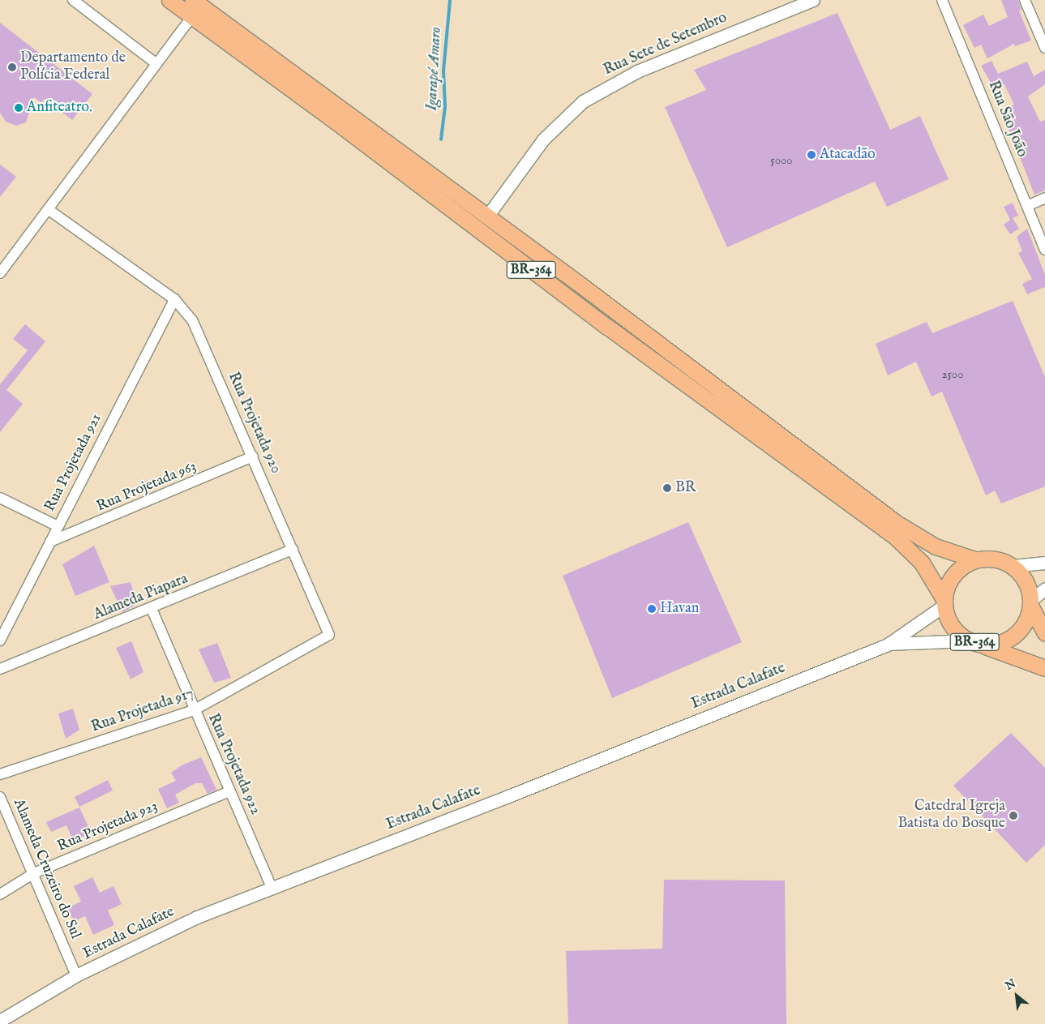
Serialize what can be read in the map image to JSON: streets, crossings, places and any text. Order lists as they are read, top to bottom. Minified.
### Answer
{"streets":{"main road":["BR-364"],"street":["Rua Sete de Setembro","Rua São João","Rua Projetada 920","Rua Projetada 921","Rua Projetada 963","Alameda Piapara","Estrada Calafate","Rua Projetada 917","Rua Projetada 922","Rua Projetada 923","Alameda Cruzeiro do Sul"]},"crossings":[["Rua Sete de Setembro","BR-364"],["BR-364","Estrada Calafate"],["Rua Projetada 920","Rua Projetada 921"],["Rua Projetada 920","Rua Projetada 963"],["Rua Projetada 920","Alameda Piapara"],["Rua Projetada 920","Rua Projetada 917"],["Rua Projetada 921","Rua Projetada 963"],["Alameda Piapara","Rua Projetada 922"],["Estrada Calafate","Rua Projetada 922"],["Estrada Calafate","Alameda Cruzeiro do Sul"],["Rua Projetada 917","Rua Projetada 922"],["Rua Projetada 922","Rua Projetada 923"],["Rua Projetada 923","Alameda Cruzeiro do Sul"]],"water":["Igarapé Amaro"],"places":["Departamento de Polícia Federal","Anfiteatro.","Atacadão","BR","Havan","Catedral Igreja Batista do Bosque"],"house_numbers":["5000","2500"],"north":"top left"}
